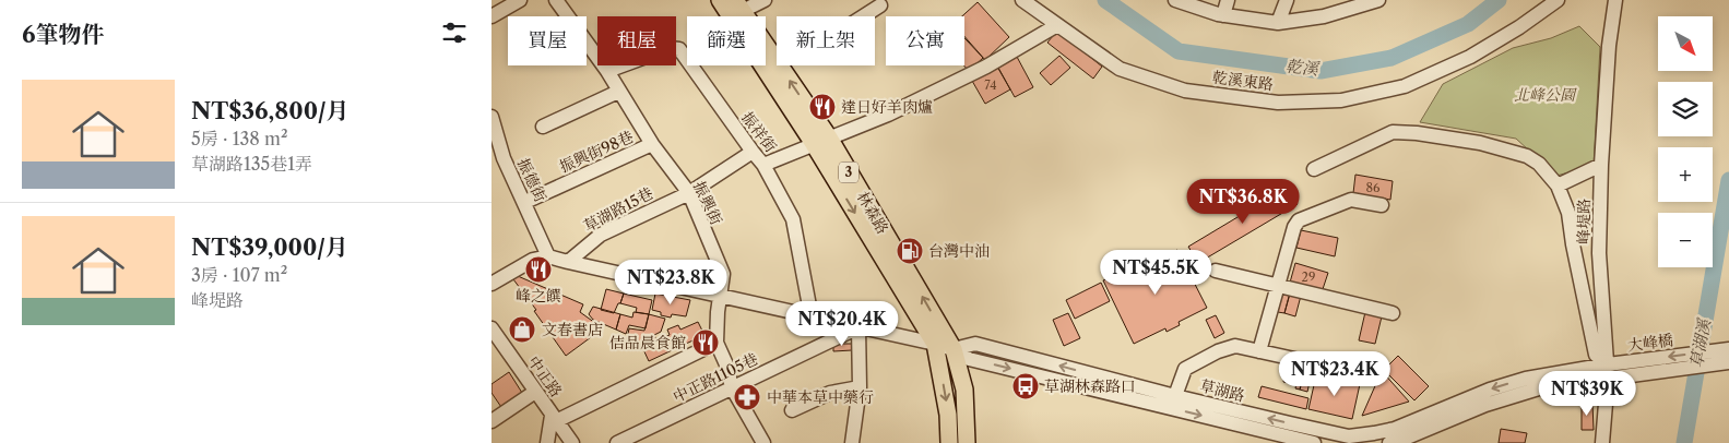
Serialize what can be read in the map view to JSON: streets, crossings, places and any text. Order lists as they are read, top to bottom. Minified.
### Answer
{"streets":{"main road":["3","林森路"],"street":["乾溪東路","振祥街","振興街98巷","振德街","振興街","草湖路15巷","峰堤路","大峰橋","中正路","中正路1105巷","草湖路"]},"crossings":[["振祥街","振興街"],["振祥街","草湖路15巷"],["振祥街","草湖路"],["振興街98巷","振德街"],["振興街98巷","振興街"],["振德街","草湖路"],["振興街","草湖路15巷"],["振興街","中正路1105巷"],["振興街","草湖路"],["草湖路15巷","草湖路"],["林森路","草湖路"],["峰堤路","大峰橋"],["峰堤路","草湖路"],["大峰橋","草湖路"],["中正路1105巷","草湖路"]],"water":["乾溪","草湖溪"],"parks":["北峰公園"],"places":{"restaurant":["達日好羊肉爐","峰之饌","佶品晨食館"],"fuel station":["台灣中油"],"shop":["文春書店"],"bus stop":["草湖林森路口"],"pharmacy":["中華本草中藥行"]},"house_numbers":["74","86","29"],"north":"bottom right","page":{"heading":"6筆物件","map_buttons":["+","−"],"chip":["買屋","租屋","篩選","新上架","公寓"],"list":[{"name":"NT$36,800/月","note":"5房 · 138 m² · 草湖路135巷1弄"},{"name":"NT$39,000/月","note":"3房 · 107 m² · 峰堤路"}],"price":["NT$36.8K","NT$45.5K","NT$23.8K","NT$20.4K","NT$23.4K","NT$39K"]}}
